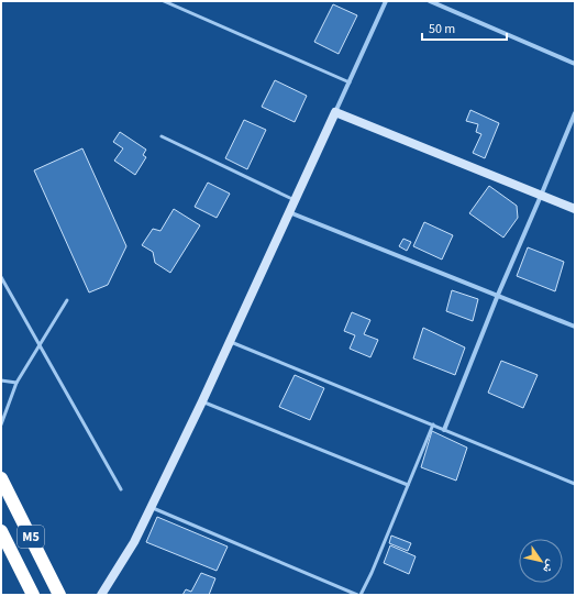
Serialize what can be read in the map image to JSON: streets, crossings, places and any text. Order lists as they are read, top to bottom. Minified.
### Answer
{"streets":{"highway":["M5"]},"scale_bar":"50 m","north":"bottom right"}
